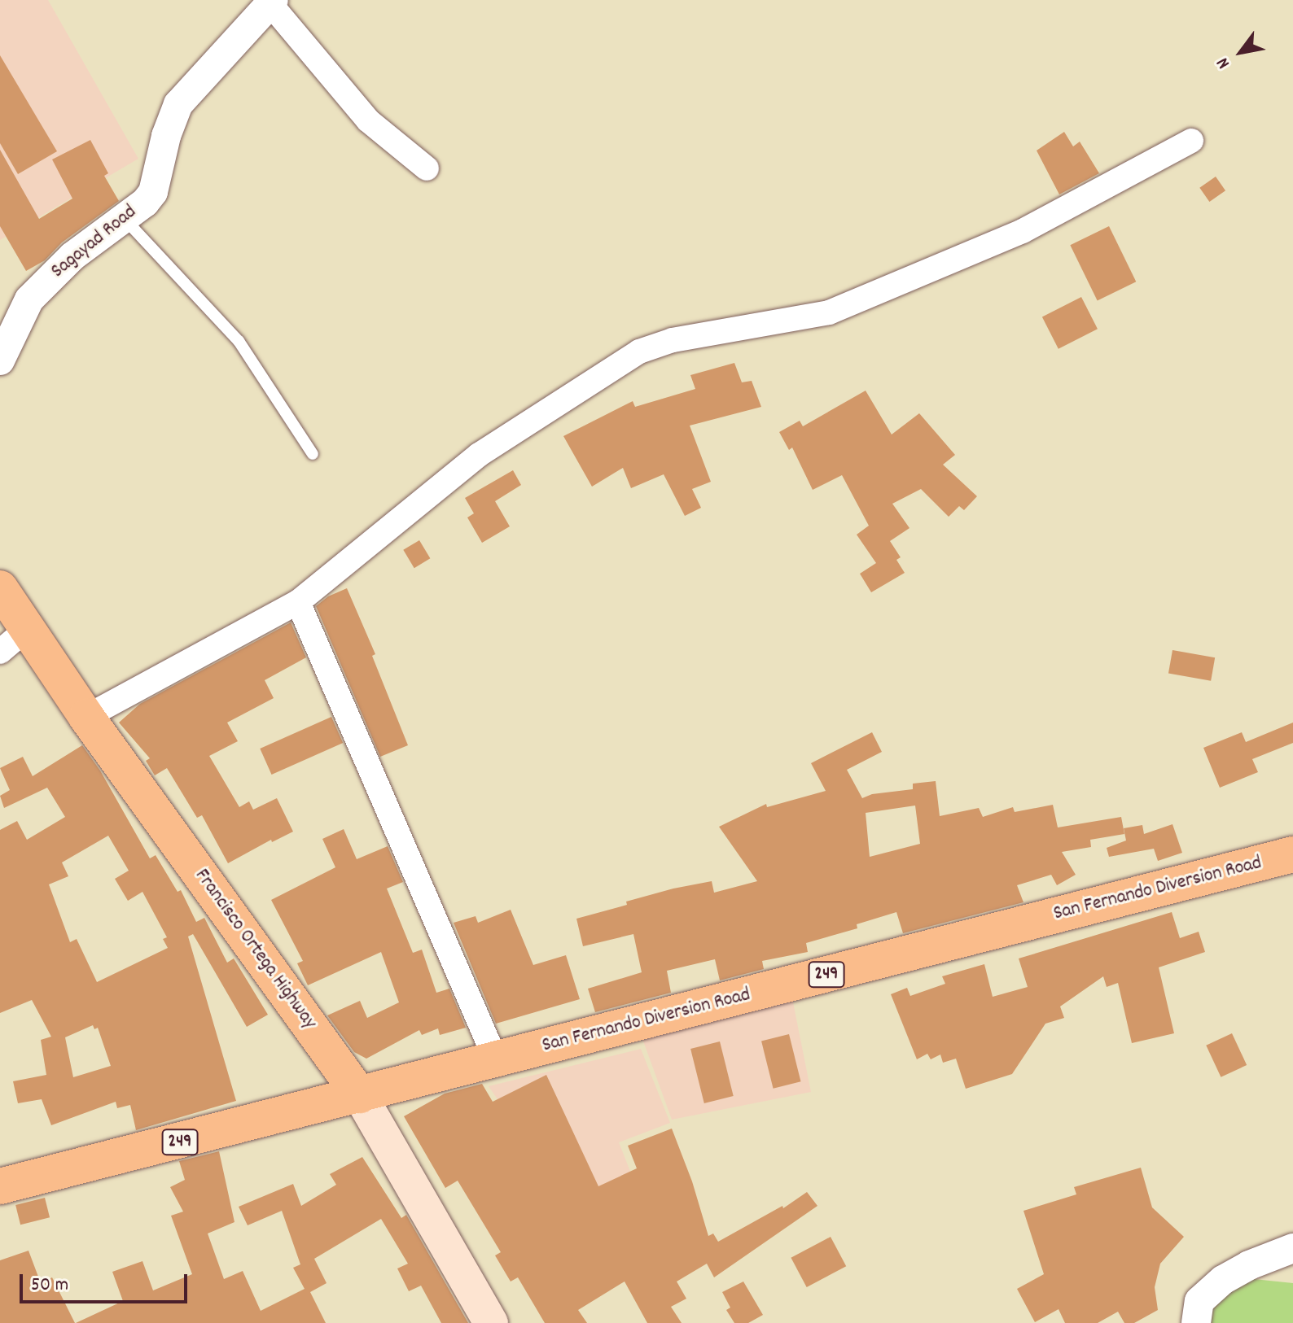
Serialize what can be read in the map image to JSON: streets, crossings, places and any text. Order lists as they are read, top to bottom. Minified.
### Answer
{"streets":{"main road":["San Fernando Diversion Road","Francisco Ortega Highway","249"],"street":["Sagayad Road"]},"crossings":[["San Fernando Diversion Road","Francisco Ortega Highway"]],"scale_bar":"50 m","north":"bottom left"}
